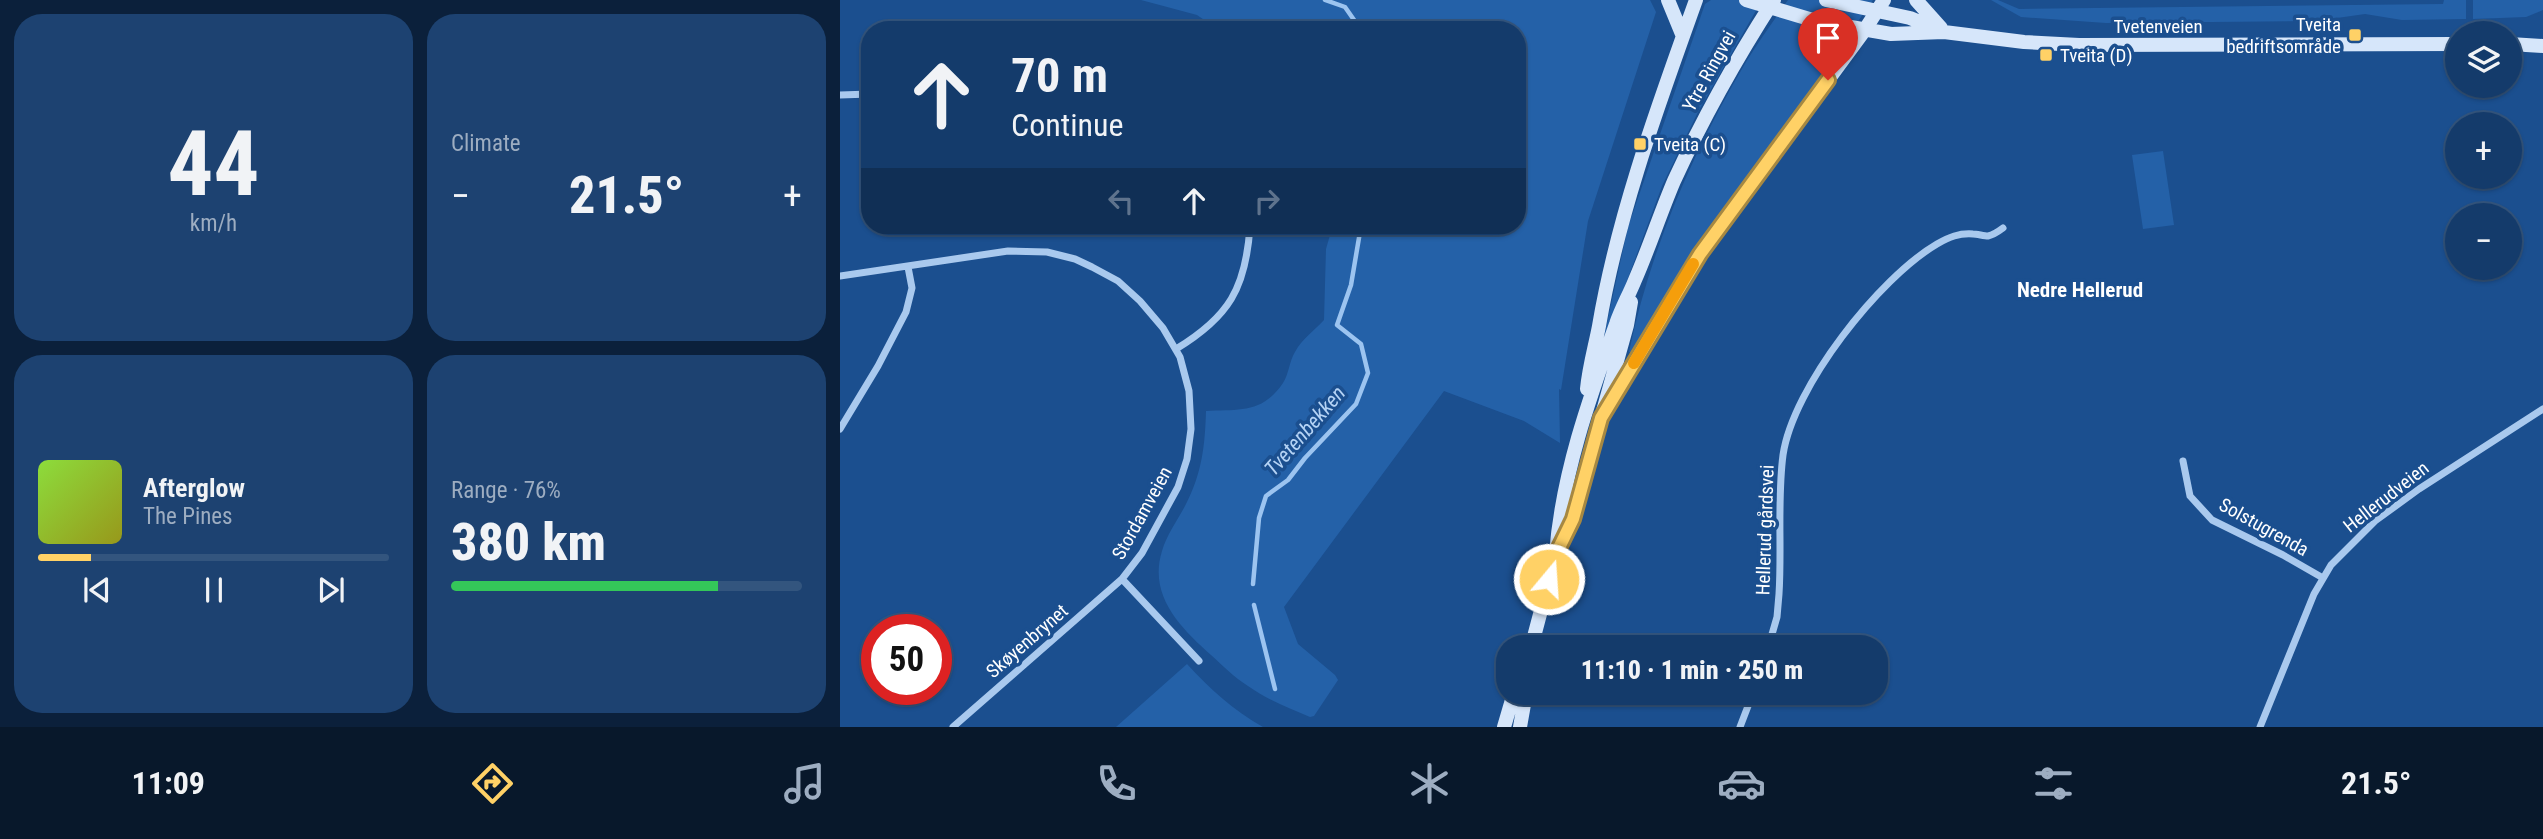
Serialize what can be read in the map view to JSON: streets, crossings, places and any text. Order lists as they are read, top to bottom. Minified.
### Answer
{"streets":{"main road":["Tvetenveien","Ytre Ringvei"],"street":["Hellerudveien","Stordamveien","Solstugrenda","Hellerud gårdsvei","Skøyenbrynet"]},"crossings":[["Hellerudveien","Solstugrenda"],["Stordamveien","Skøyenbrynet"]],"districts":["Nedre Hellerud"],"water":["Tvetenbekken"],"places":{"transit":["Tveita bedriftsområde","Tveita (D)","Tveita (C)"]},"page":{"tile":[["44","km/h"],"Climate",["Range · 76%","380 km"]],"map_buttons":["+","−"],"turn":["70 m","Continue"],"heat":["−","21.5°","+"],"song":["Afterglow","The Pines"],"limit":"50","trip":"11:10 · 1 min · 250 m","tabs":["11:09","21.5°"]}}
